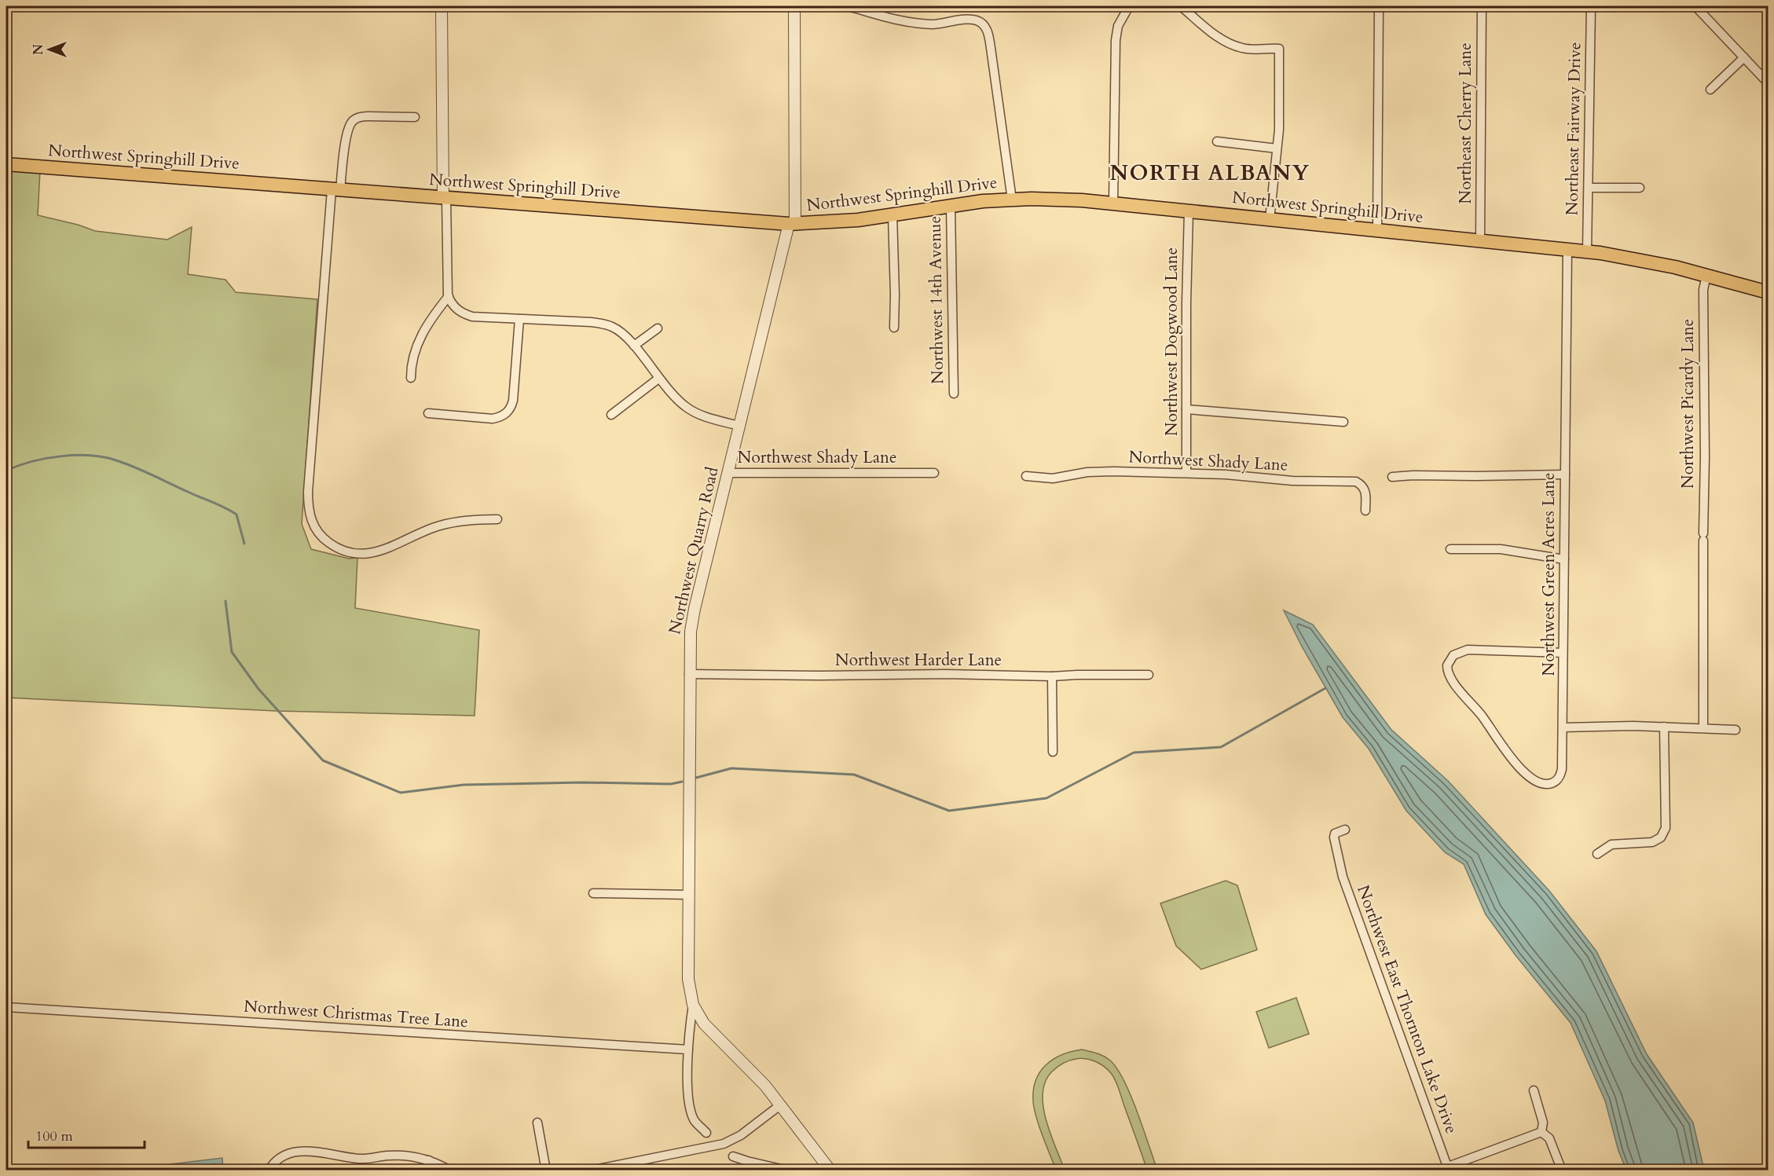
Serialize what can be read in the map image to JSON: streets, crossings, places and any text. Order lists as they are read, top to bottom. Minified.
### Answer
{"streets":{"main road":["Northwest Springhill Drive"],"street":["Northeast Cherry Lane","Northeast Fairway Drive","Northwest 14th Avenue","Northwest Dogwood Lane","Northwest Picardy Lane","Northwest Shady Lane","Northwest Quarry Road","Northwest Green Acres Lane","Northwest Harder Lane","Northwest East Thornton Lake Drive","Northwest Christmas Tree Lane"]},"crossings":[["Northeast Cherry Lane","Northwest Springhill Drive"],["Northeast Fairway Drive","Northwest Springhill Drive"],["Northwest Springhill Drive","Northwest 14th Avenue"],["Northwest Springhill Drive","Northwest Dogwood Lane"],["Northwest Springhill Drive","Northwest Picardy Lane"],["Northwest Springhill Drive","Northwest Quarry Road"],["Northwest Springhill Drive","Northwest Green Acres Lane"],["Northwest Dogwood Lane","Northwest Shady Lane"],["Northwest Shady Lane","Northwest Quarry Road"],["Northwest Quarry Road","Northwest Harder Lane"],["Northwest Quarry Road","Northwest Christmas Tree Lane"]],"districts":["NORTH ALBANY"],"scale_bar":"100 m","north":"left"}
